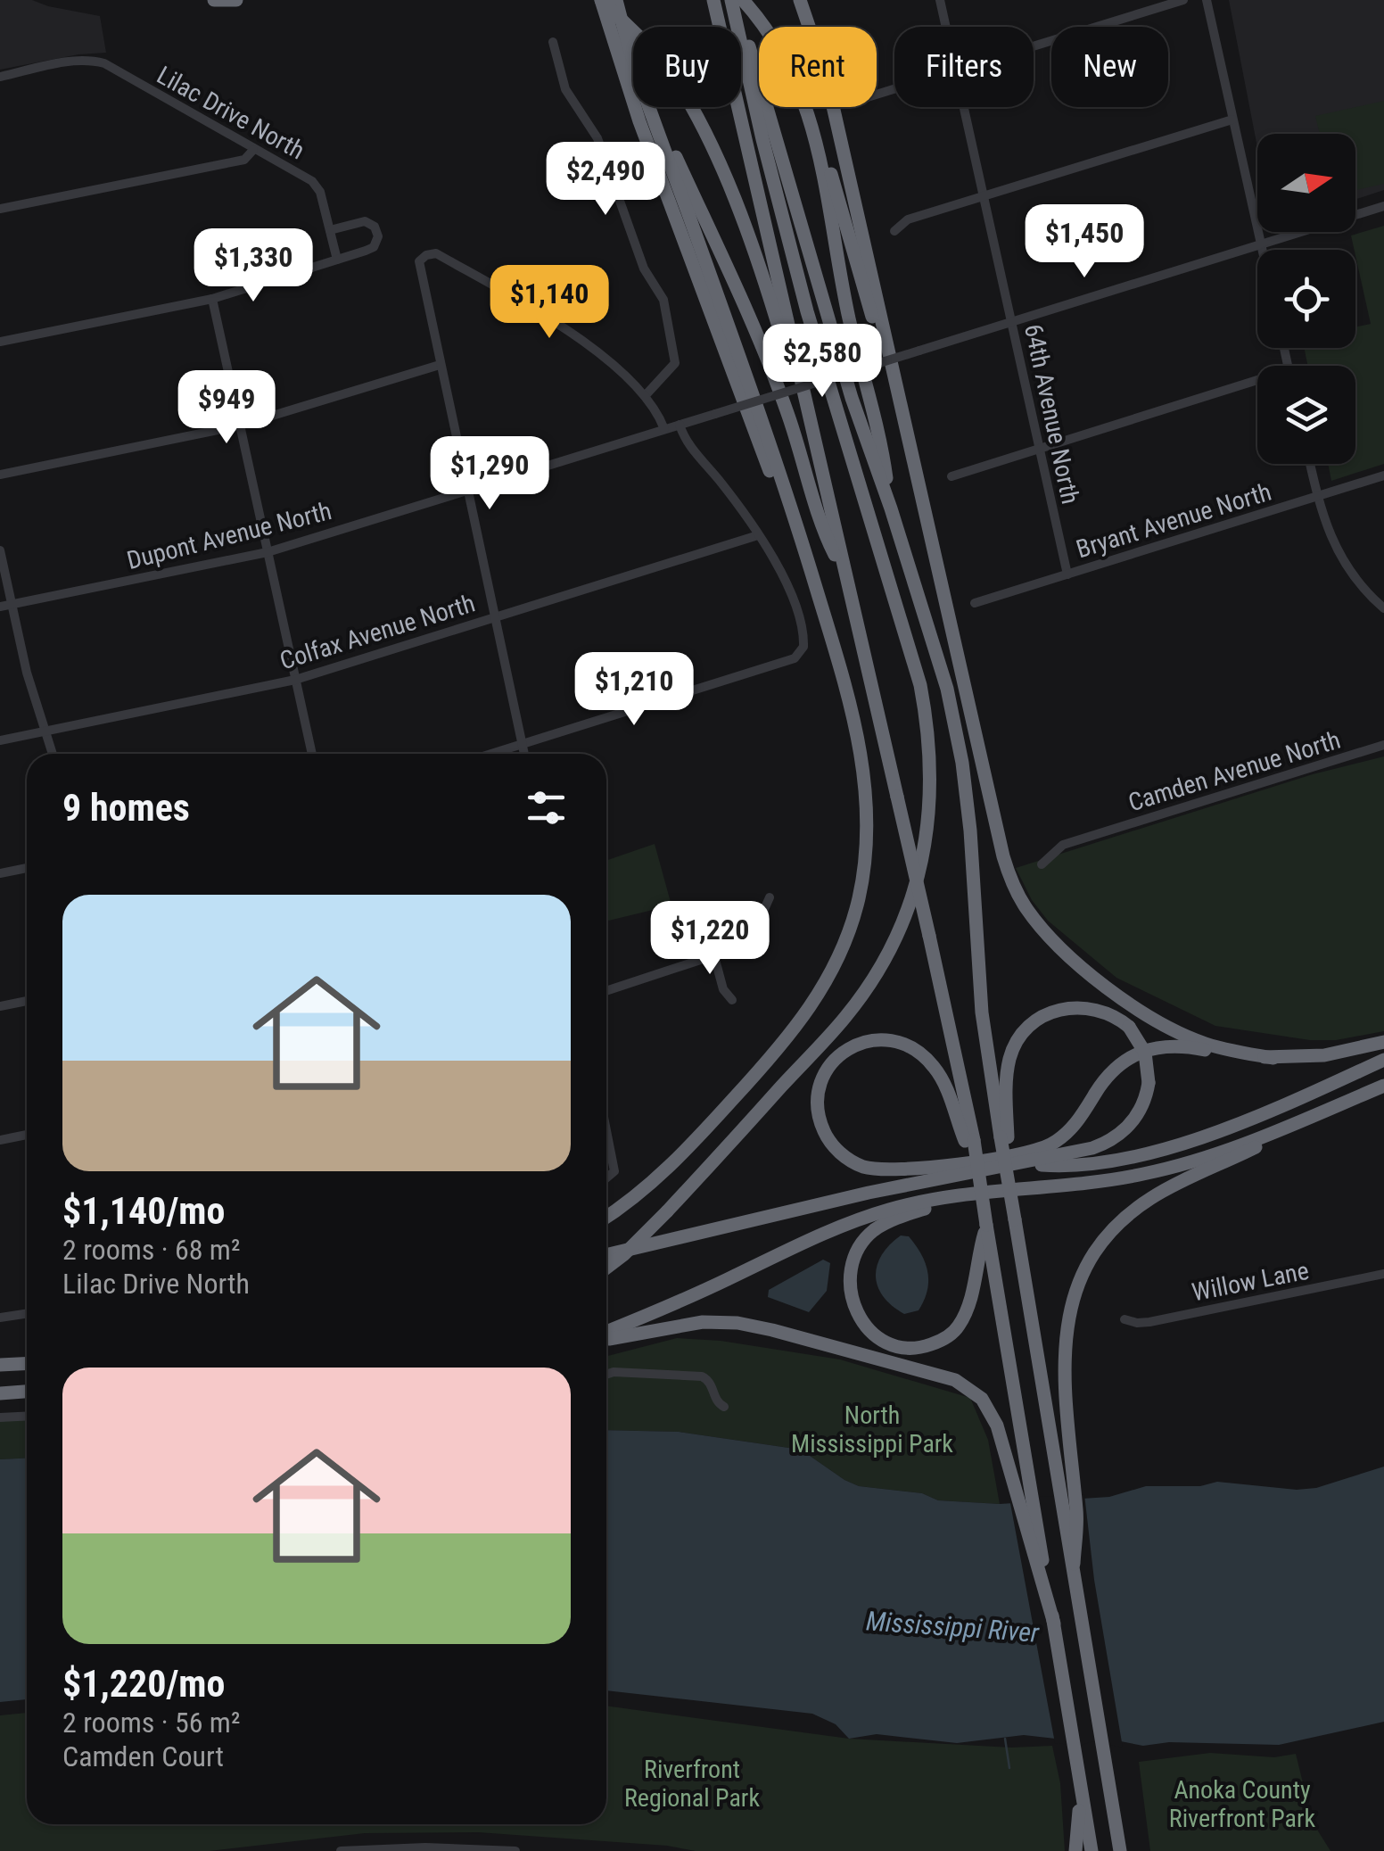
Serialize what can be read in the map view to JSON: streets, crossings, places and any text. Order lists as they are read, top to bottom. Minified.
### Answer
{"streets":{"street":["Lilac Drive North","64th Avenue North","Bryant Avenue North","Dupont Avenue North","Colfax Avenue North","Camden Avenue North","Willow Lane"]},"crossings":[["64th Avenue North","Bryant Avenue North"],["64th Avenue North","Dupont Avenue North"]],"water":["Mississippi River"],"parks":["North Mississippi Park","Riverfront Regional Park","Anoka County Riverfront Park"],"north":"right","page":{"chip":["Buy","Rent","Filters","New"],"price":["$2,490","$1,450","$1,330","$1,140","$2,580","$949","$1,290","$1,210","$1,220"],"heading":"9 homes","list":[{"name":"$1,140/mo","note":"2 rooms · 68 m² · Lilac Drive North"},{"name":"$1,220/mo","note":"2 rooms · 56 m² · Camden Court"}]}}
